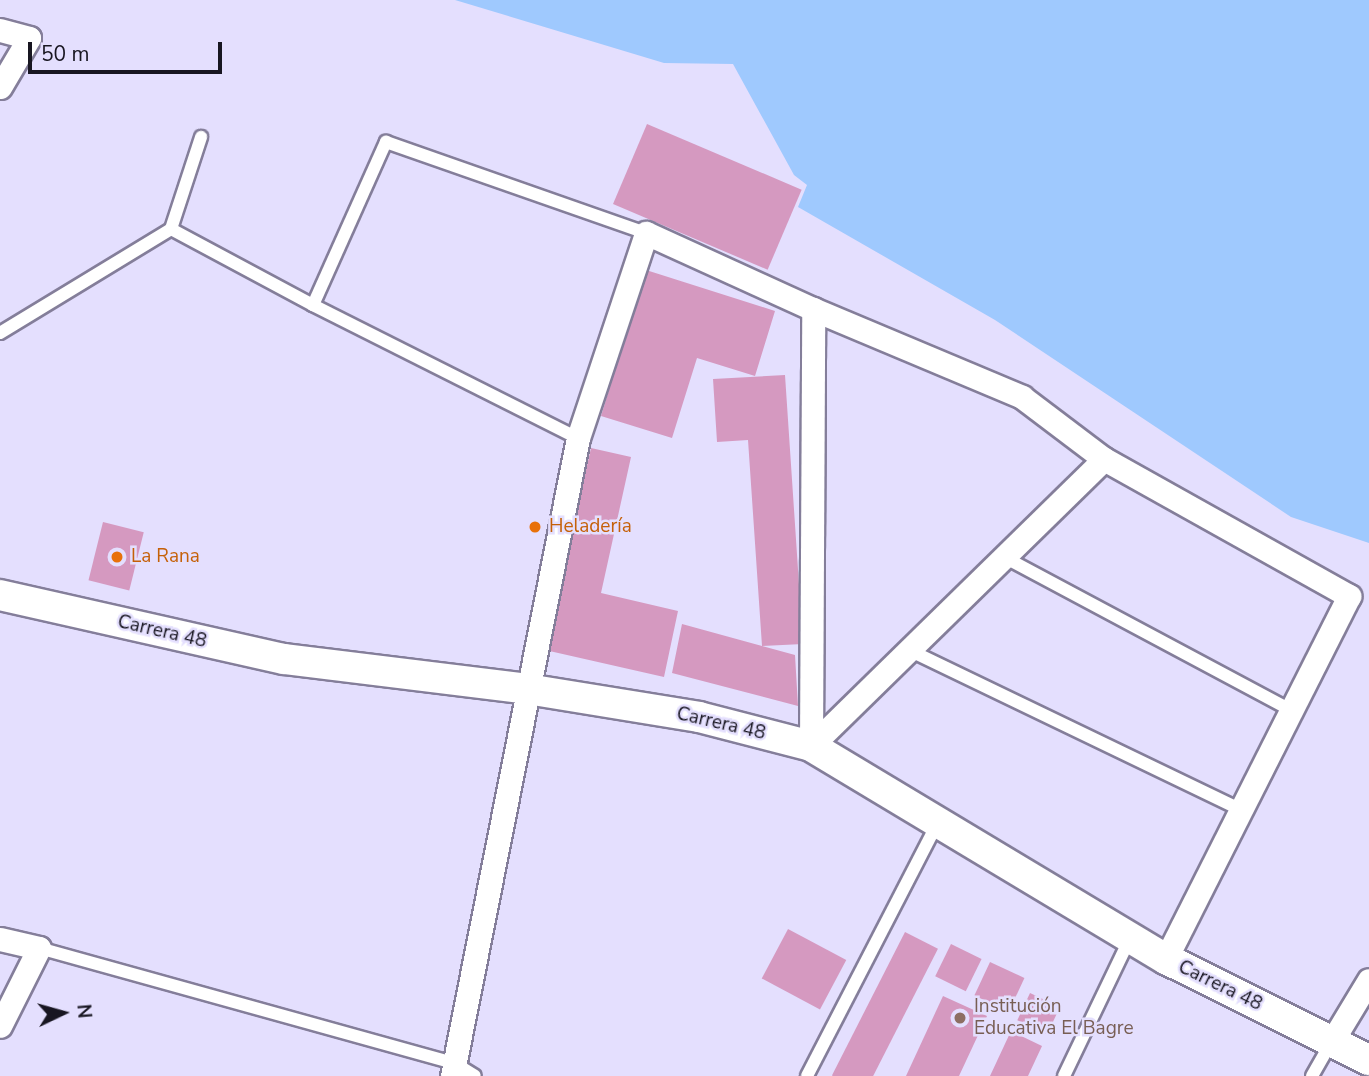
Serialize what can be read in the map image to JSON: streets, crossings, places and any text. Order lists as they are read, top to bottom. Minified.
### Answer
{"streets":{"street":["Carrera 48"]},"places":["Heladería","La Rana","Institución Educativa El Bagre"],"scale_bar":"50 m","north":"right"}
